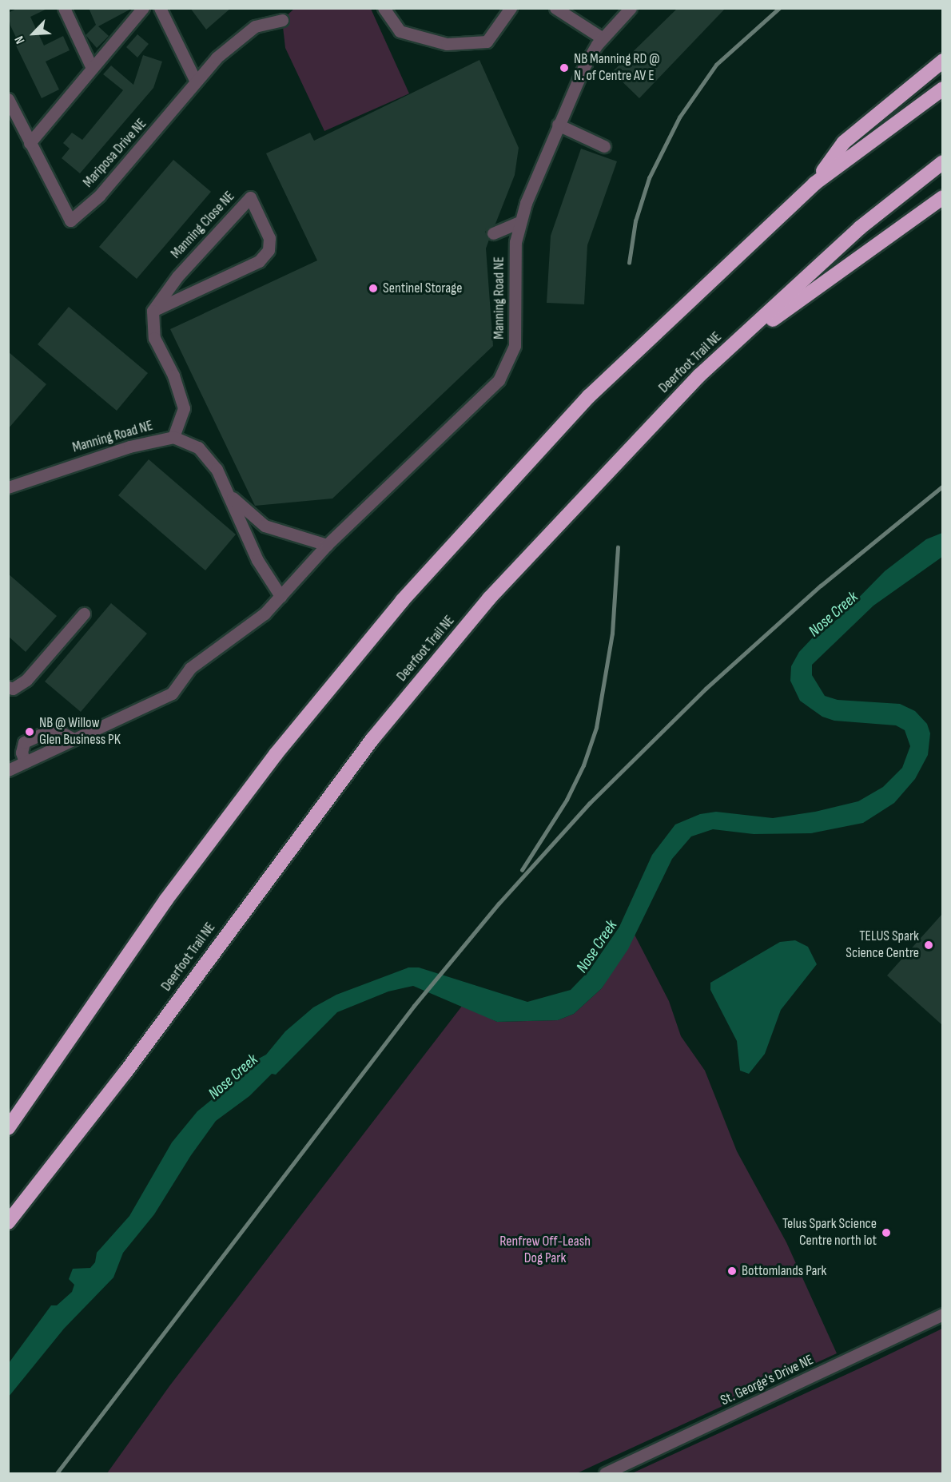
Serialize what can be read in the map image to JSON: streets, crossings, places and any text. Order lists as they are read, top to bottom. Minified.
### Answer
{"streets":{"highway":["Deerfoot Trail NE"],"street":["Mariposa Drive NE","Manning Close NE","Manning Road NE","St. George's Drive NE"]},"water":["Nose Creek"],"parks":["Renfrew Off-Leash Dog Park"],"places":["NB Manning RD @ N. of Centre AV E","Sentinel Storage","NB @ Willow Glen Business PK","TELUS Spark Science Centre","Telus Spark Science Centre north lot","Bottomlands Park"],"north":"bottom left"}
